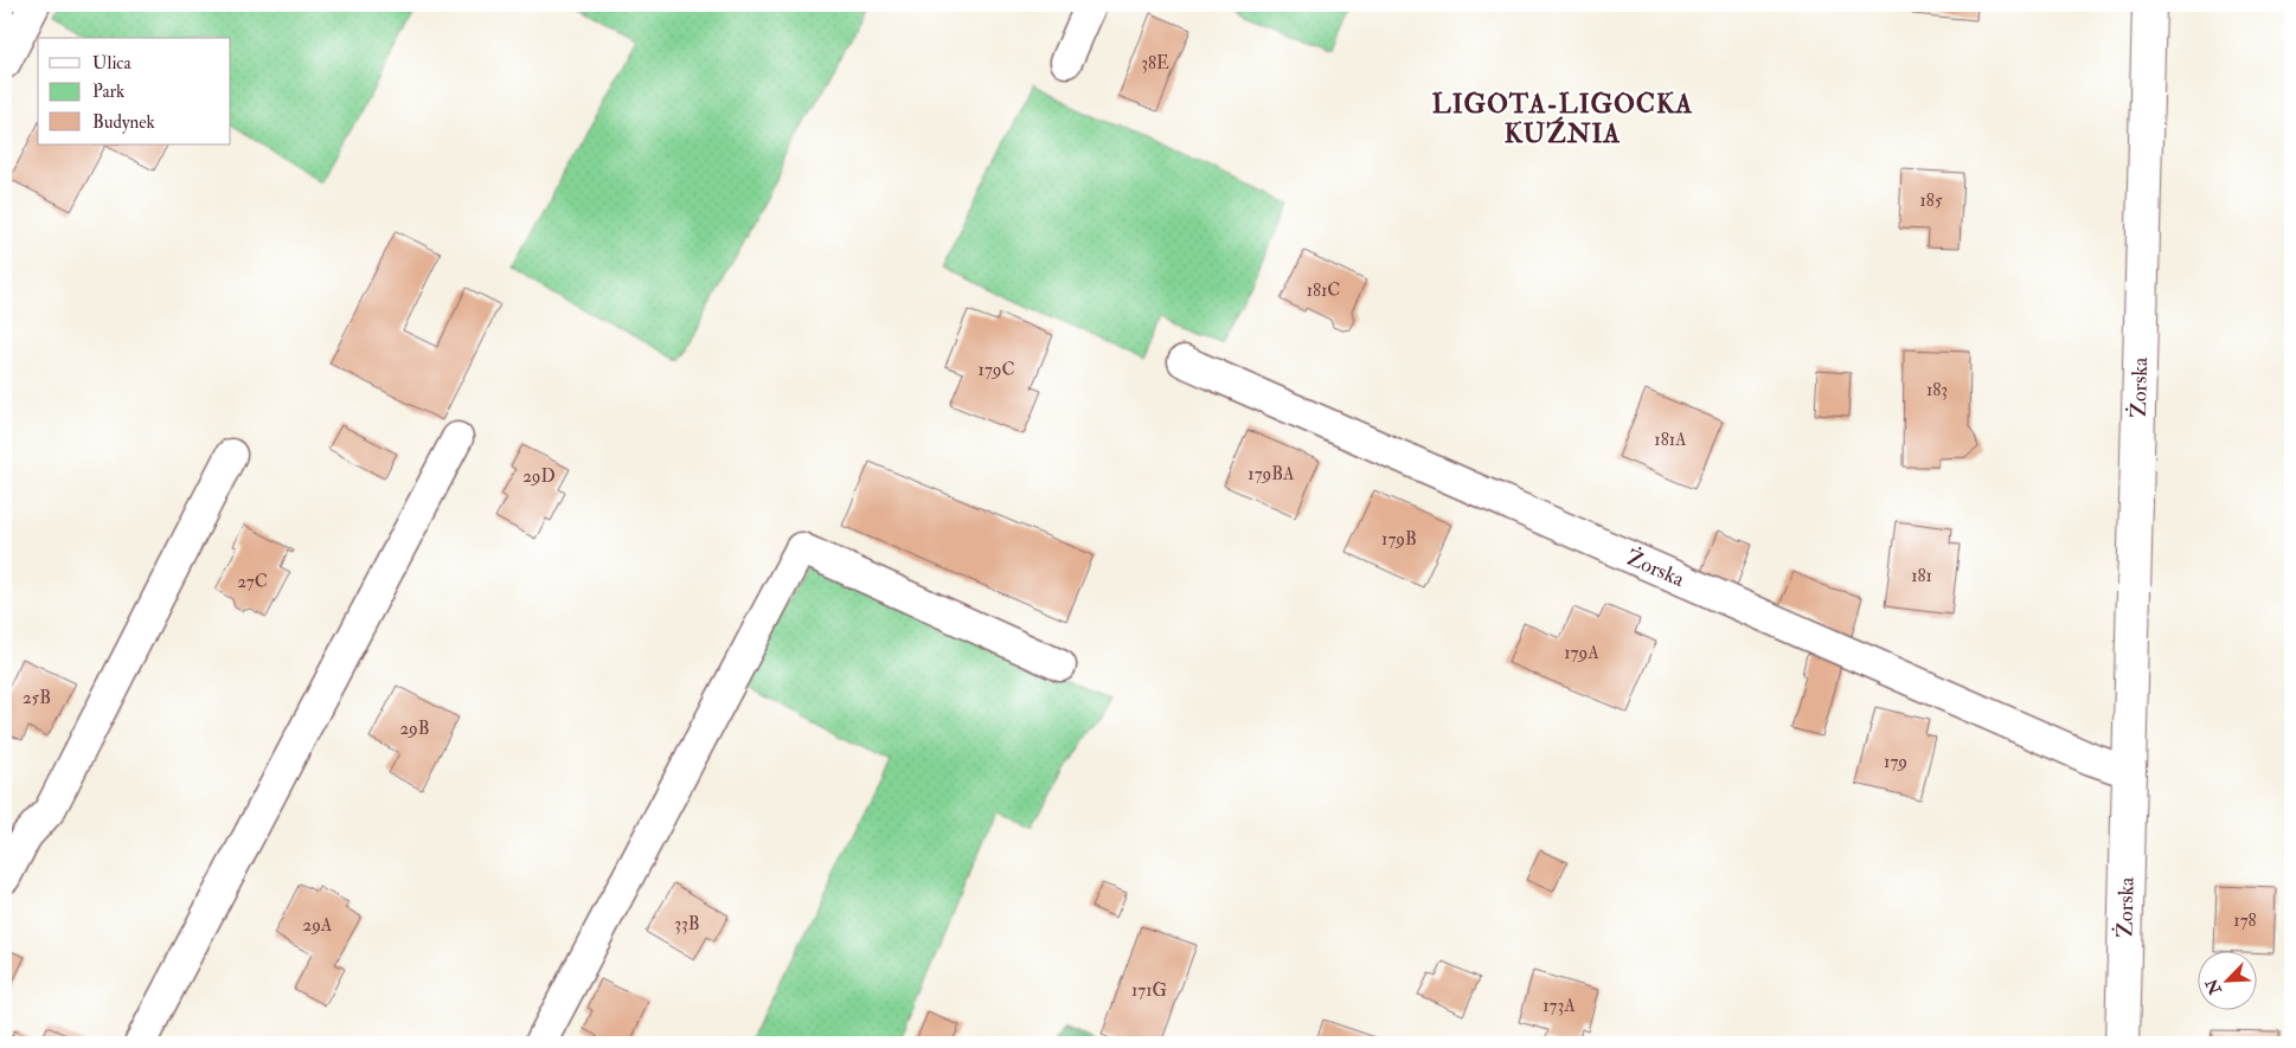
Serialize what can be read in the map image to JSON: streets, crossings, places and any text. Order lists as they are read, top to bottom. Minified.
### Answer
{"streets":{"main road":["Żorska"]},"districts":["LIGOTA-LIGOCKA KUŹNIA"],"house_numbers":["38E","185","181C","179C","183","181A","179BA","29D","179B","181","27C","179A","25B","29B","179","178","33B","29A","171G","173A"],"legend":["Ulica","Park","Budynek"],"north":"bottom left"}
